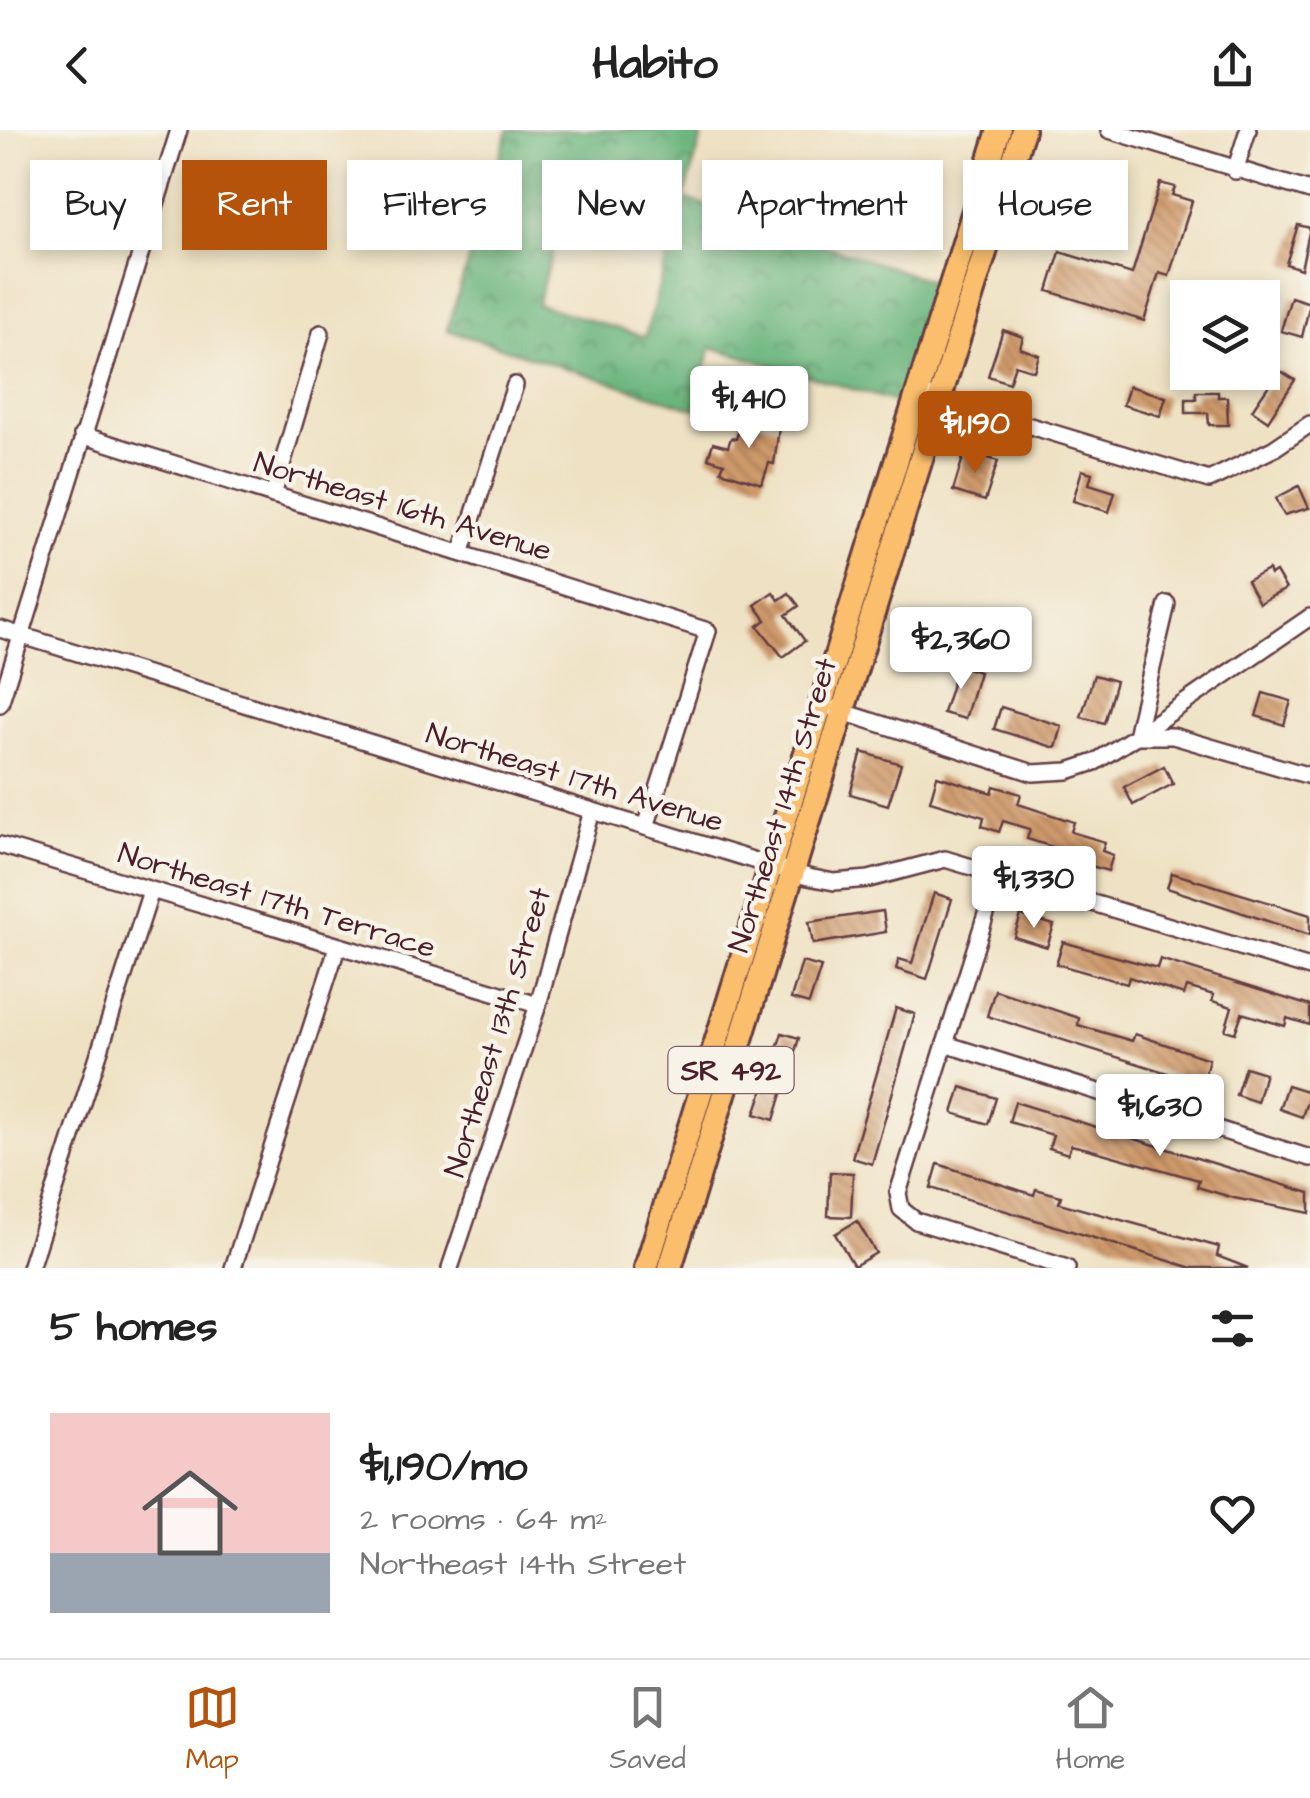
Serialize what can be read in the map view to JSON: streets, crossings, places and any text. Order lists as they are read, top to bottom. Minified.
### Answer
{"streets":{"main road":["Northeast 14th Street","SR 492"],"street":["Northeast 16th Avenue","Northeast 17th Avenue","Northeast 17th Terrace","Northeast 13th Street"]},"crossings":[["Northeast 16th Avenue","Northeast 17th Avenue"],["Northeast 17th Avenue","Northeast 14th Street"],["Northeast 17th Avenue","Northeast 13th Street"],["Northeast 17th Terrace","Northeast 13th Street"]],"page":{"header":"Habito","chip":["Buy","Rent","Filters","New","Apartment","House"],"price":["$1,410","$1,190","$2,360","$1,330","$1,630"],"heading":"5 homes","list":[{"name":"$1,190/mo","note":"2 rooms · 64 m² · Northeast 14th Street"}],"tabs":["Map","Saved","Home"]}}
